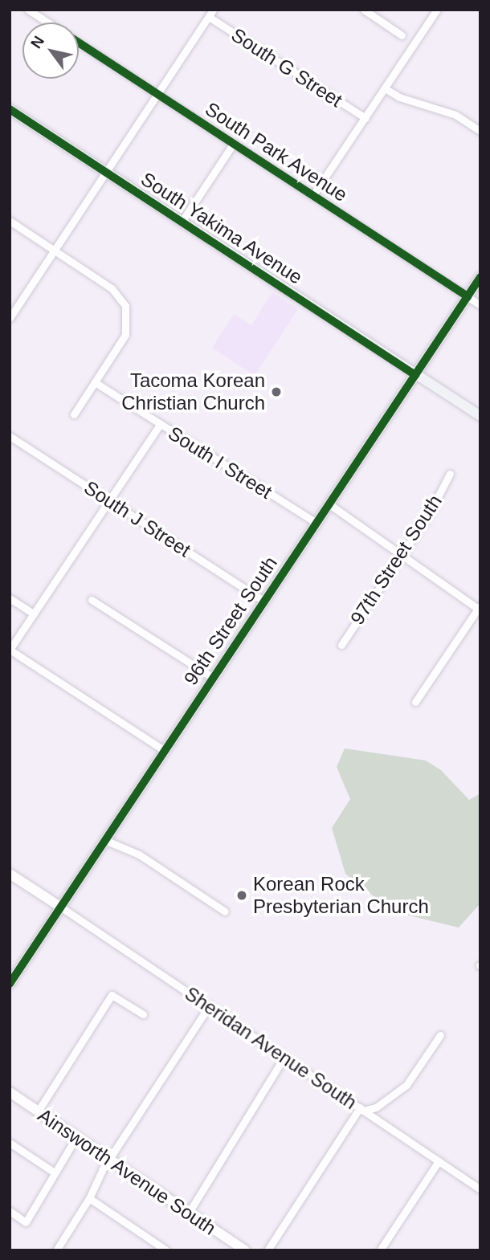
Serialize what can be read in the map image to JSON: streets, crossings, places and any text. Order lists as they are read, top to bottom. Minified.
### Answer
{"streets":{"main road":["South Yakima Avenue","96th Street South"],"street":["South G Street","South Park Avenue","South I Street","South J Street","97th Street South","Sheridan Avenue South","Ainsworth Avenue South"]},"crossings":[["South Park Avenue","96th Street South"],["South Yakima Avenue","96th Street South"],["South I Street","96th Street South"],["South J Street","96th Street South"],["96th Street South","Sheridan Avenue South"]],"places":["Tacoma Korean Christian Church","Korean Rock Presbyterian Church"],"north":"top left"}
